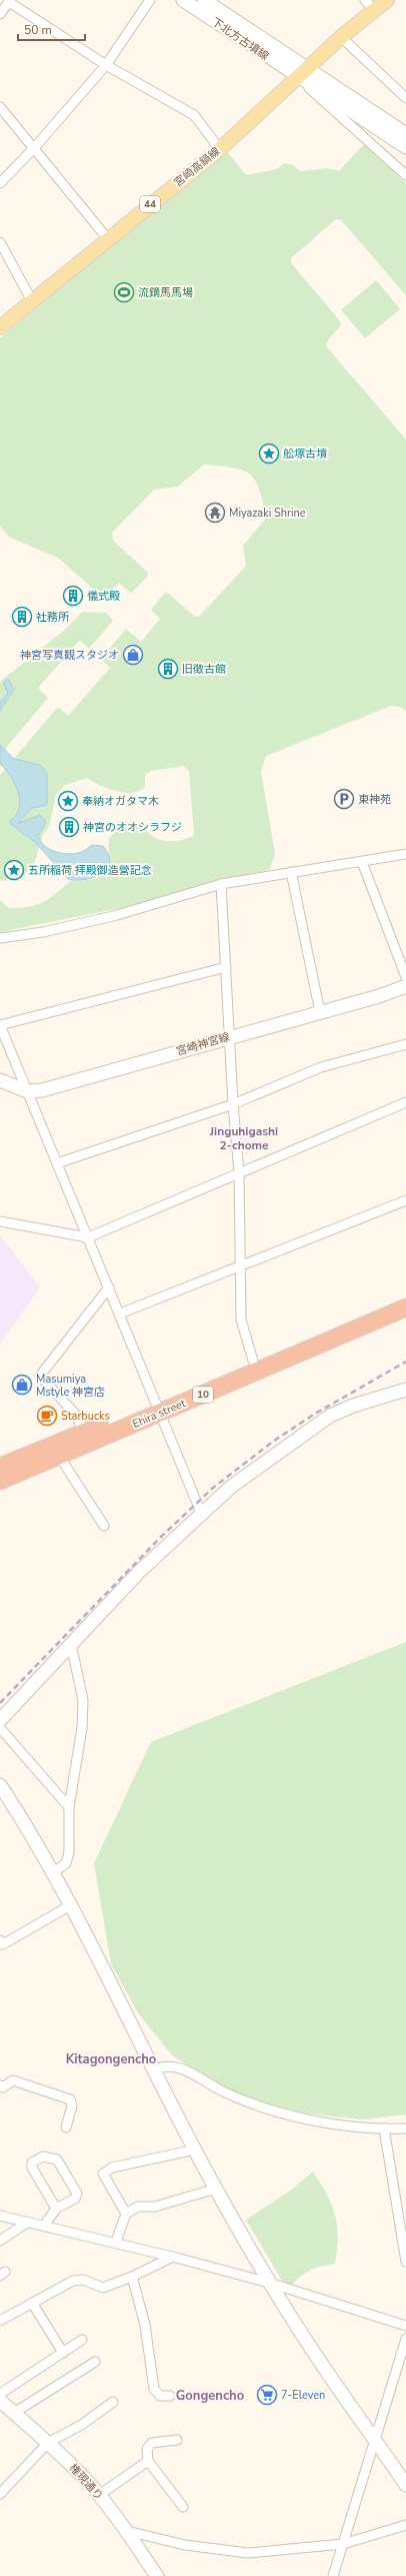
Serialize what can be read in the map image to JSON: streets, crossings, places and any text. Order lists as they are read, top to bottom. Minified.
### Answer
{"streets":{"highway":["10","Ehira street"],"main road":["宮崎高鍋線","44"],"street":["下北方古墳線","宮崎神宮線","権現通り"]},"crossings":[["下北方古墳線","宮崎高鍋線"]],"districts":["Jinguhigashi 2-chome","Kitagongencho","Gongencho"],"places":{"sports":["流鏑馬馬場"],"place":["舩塚古墳","奉納オガタマ木","五所稲荷 拝殿御造營記念"],"temple":["Miyazaki Shrine"],"building":["儀式殿","社務所","旧徴古館","神宮のオオシラフジ"],"shop":["神宮写真観スタジオ","Masumiya Mstyle 神宮店"],"parking":["東神苑"],"cafe":["Starbucks"],"supermarket":["7-Eleven"]},"scale_bar":"50 m"}
